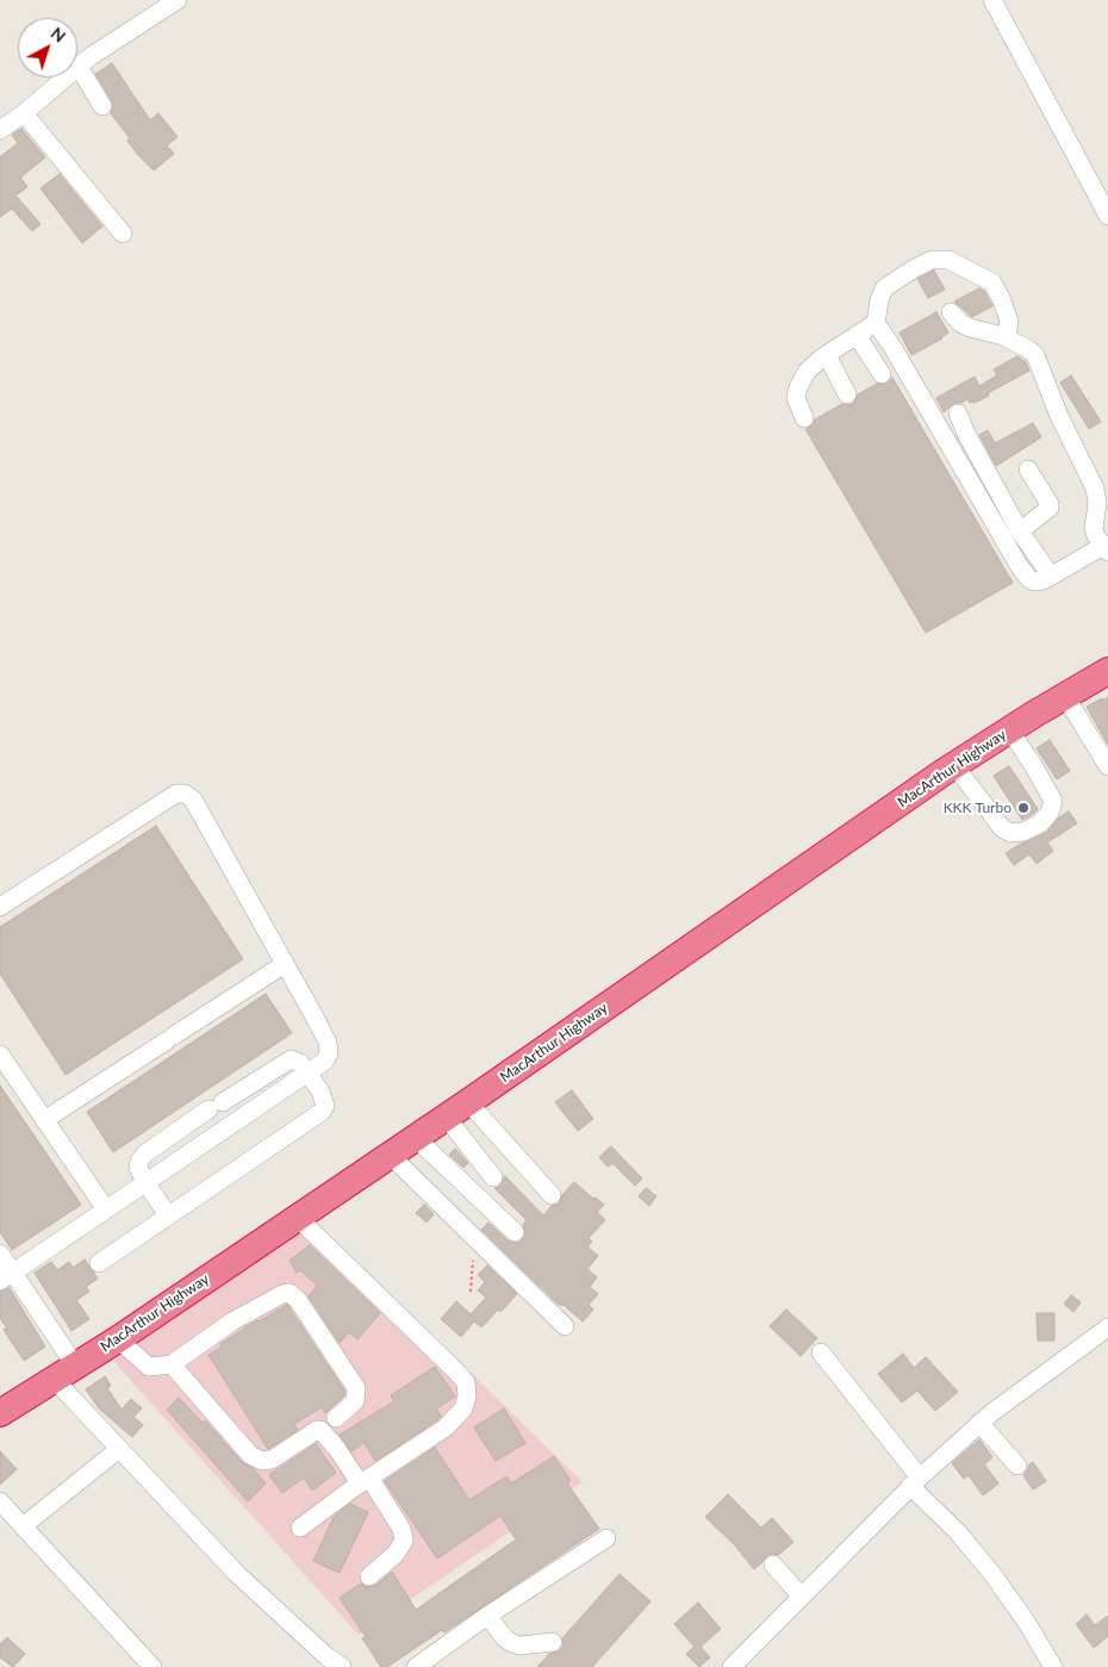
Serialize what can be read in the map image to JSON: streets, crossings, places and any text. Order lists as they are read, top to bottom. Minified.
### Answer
{"streets":{"highway":["MacArthur Highway"]},"places":["KKK Turbo"],"north":"top right"}
